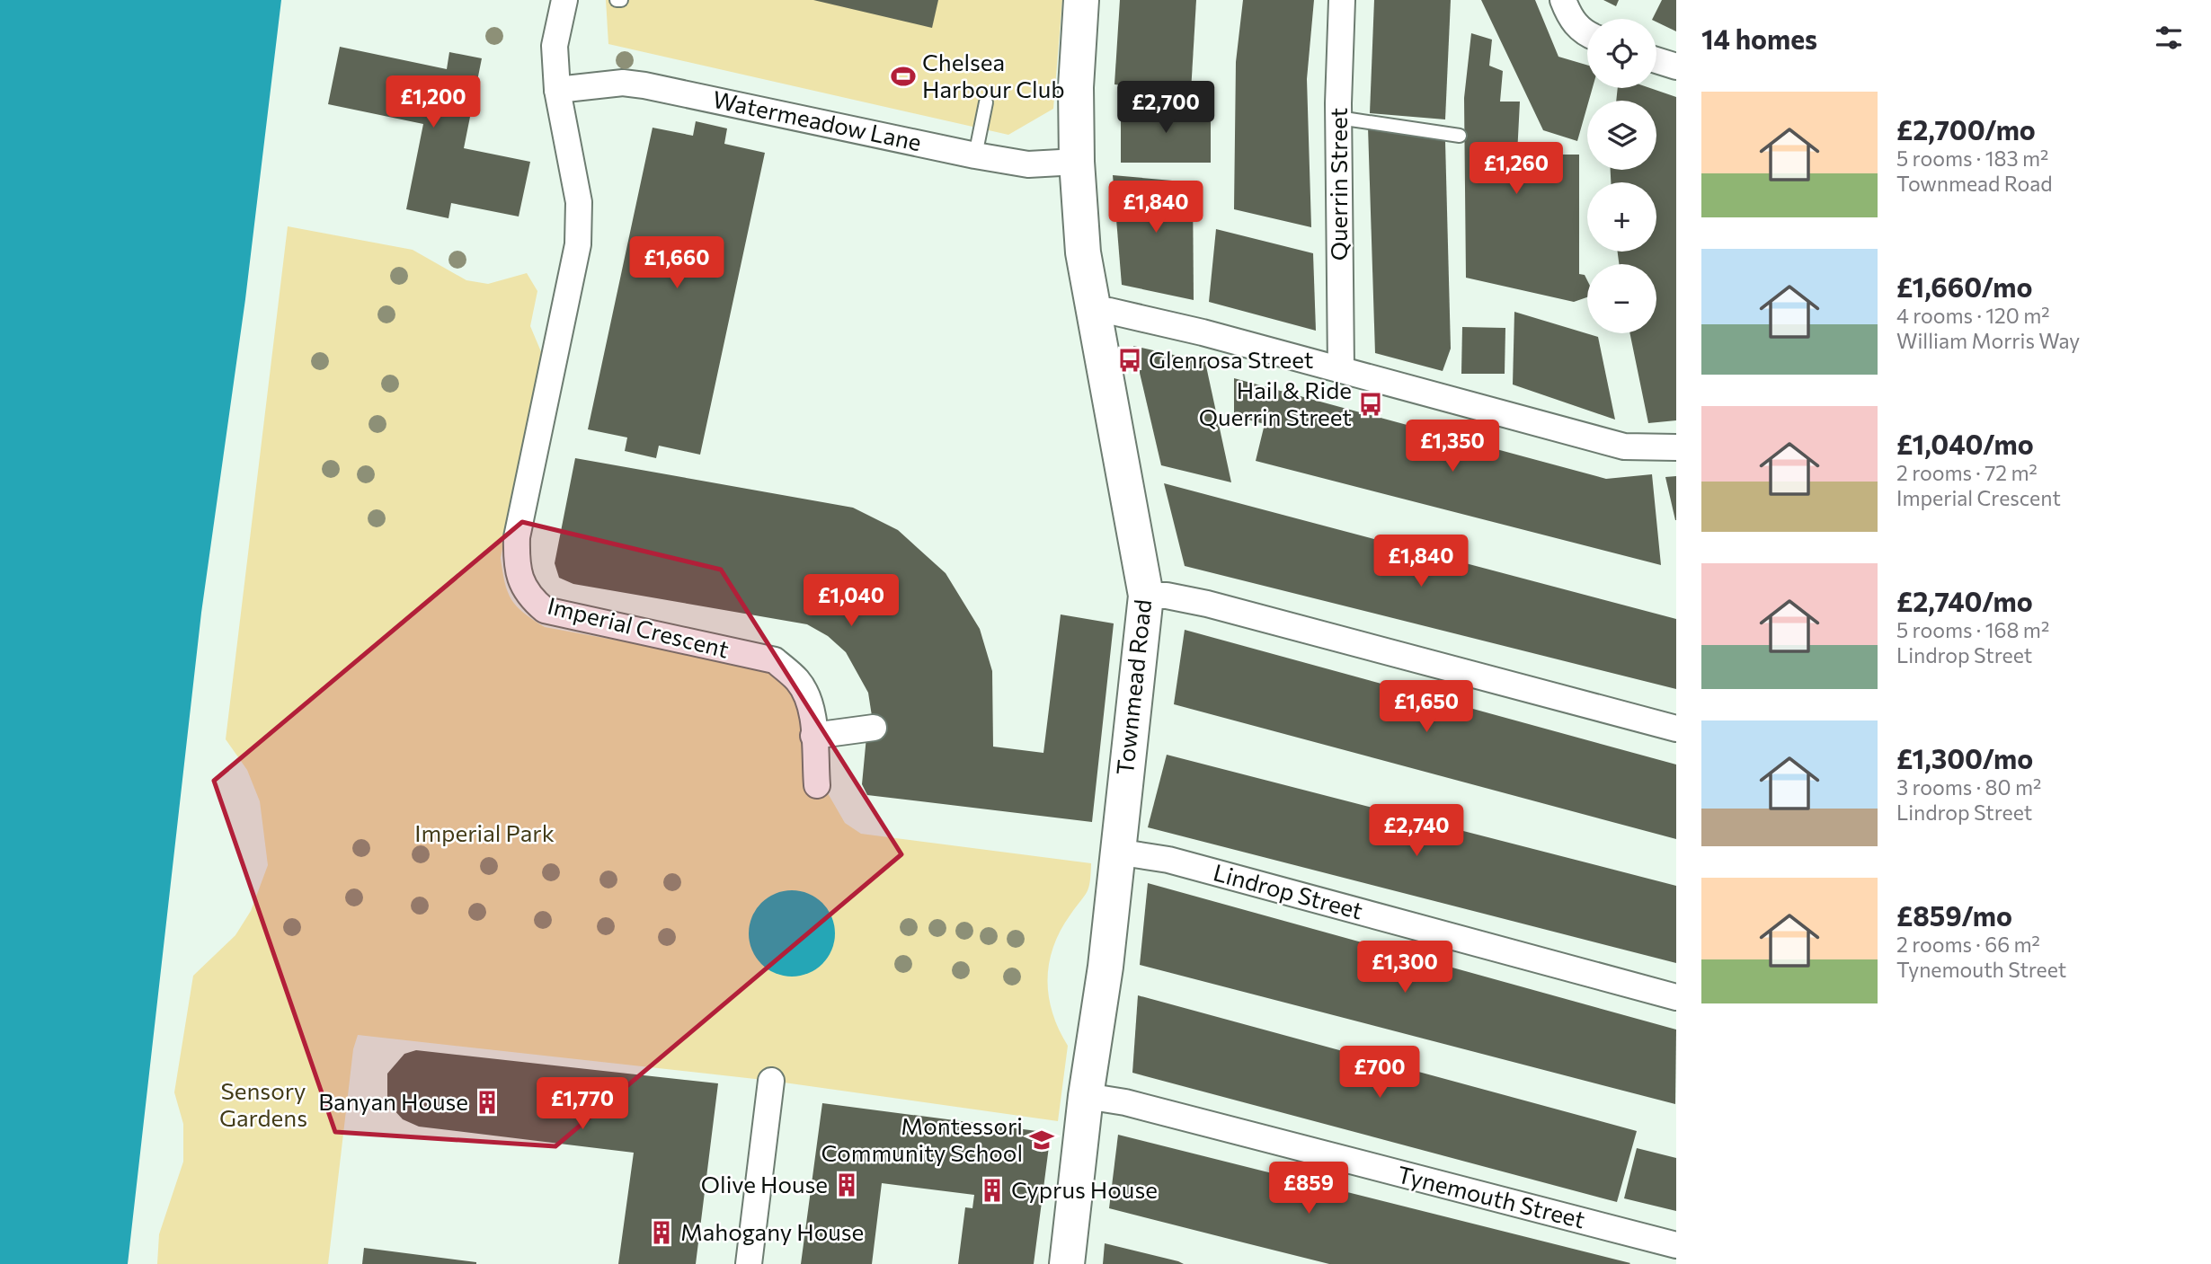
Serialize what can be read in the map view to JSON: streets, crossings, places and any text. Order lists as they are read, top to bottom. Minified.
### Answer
{"streets":{"street":["Watermeadow Lane","Querrin Street","Imperial Crescent","Townmead Road","Lindrop Street","Tynemouth Street"]},"crossings":[["Watermeadow Lane","Imperial Crescent"],["Watermeadow Lane","Townmead Road"],["Townmead Road","Lindrop Street"],["Townmead Road","Tynemouth Street"]],"parks":["Imperial Park","Sensory Gardens"],"places":{"sports":["Chelsea Harbour Club"],"bus stop":["Glenrosa Street","Hail & Ride Querrin Street"],"building":["Banyan House","Olive House","Cyprus House","Mahogany House"],"school or university":["Montessori Community School"]},"page":{"heading":"14 homes","map_buttons":["+","−"],"price":["£1,200","£2,700","£1,260","£1,840","£1,660","£1,350","£1,840","£1,040","£1,650","£2,740","£1,300","£700","£1,770","£859"],"list":[{"name":"£2,700/mo","note":"5 rooms · 183 m² · Townmead Road"},{"name":"£1,660/mo","note":"4 rooms · 120 m² · William Morris Way"},{"name":"£1,040/mo","note":"2 rooms · 72 m² · Imperial Crescent"},{"name":"£2,740/mo","note":"5 rooms · 168 m² · Lindrop Street"},{"name":"£1,300/mo","note":"3 rooms · 80 m² · Lindrop Street"},{"name":"£859/mo","note":"2 rooms · 66 m² · Tynemouth Street"}]}}
